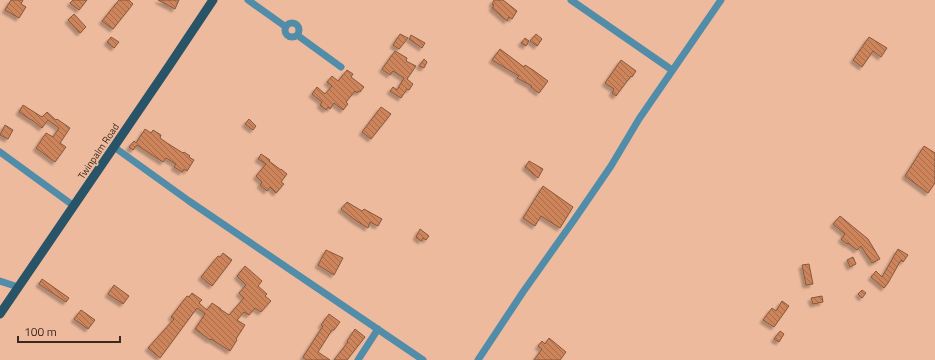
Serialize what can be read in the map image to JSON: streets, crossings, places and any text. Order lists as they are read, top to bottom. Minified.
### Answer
{"streets":{"main road":["Twinpalm Road"]},"scale_bar":"100 m"}
